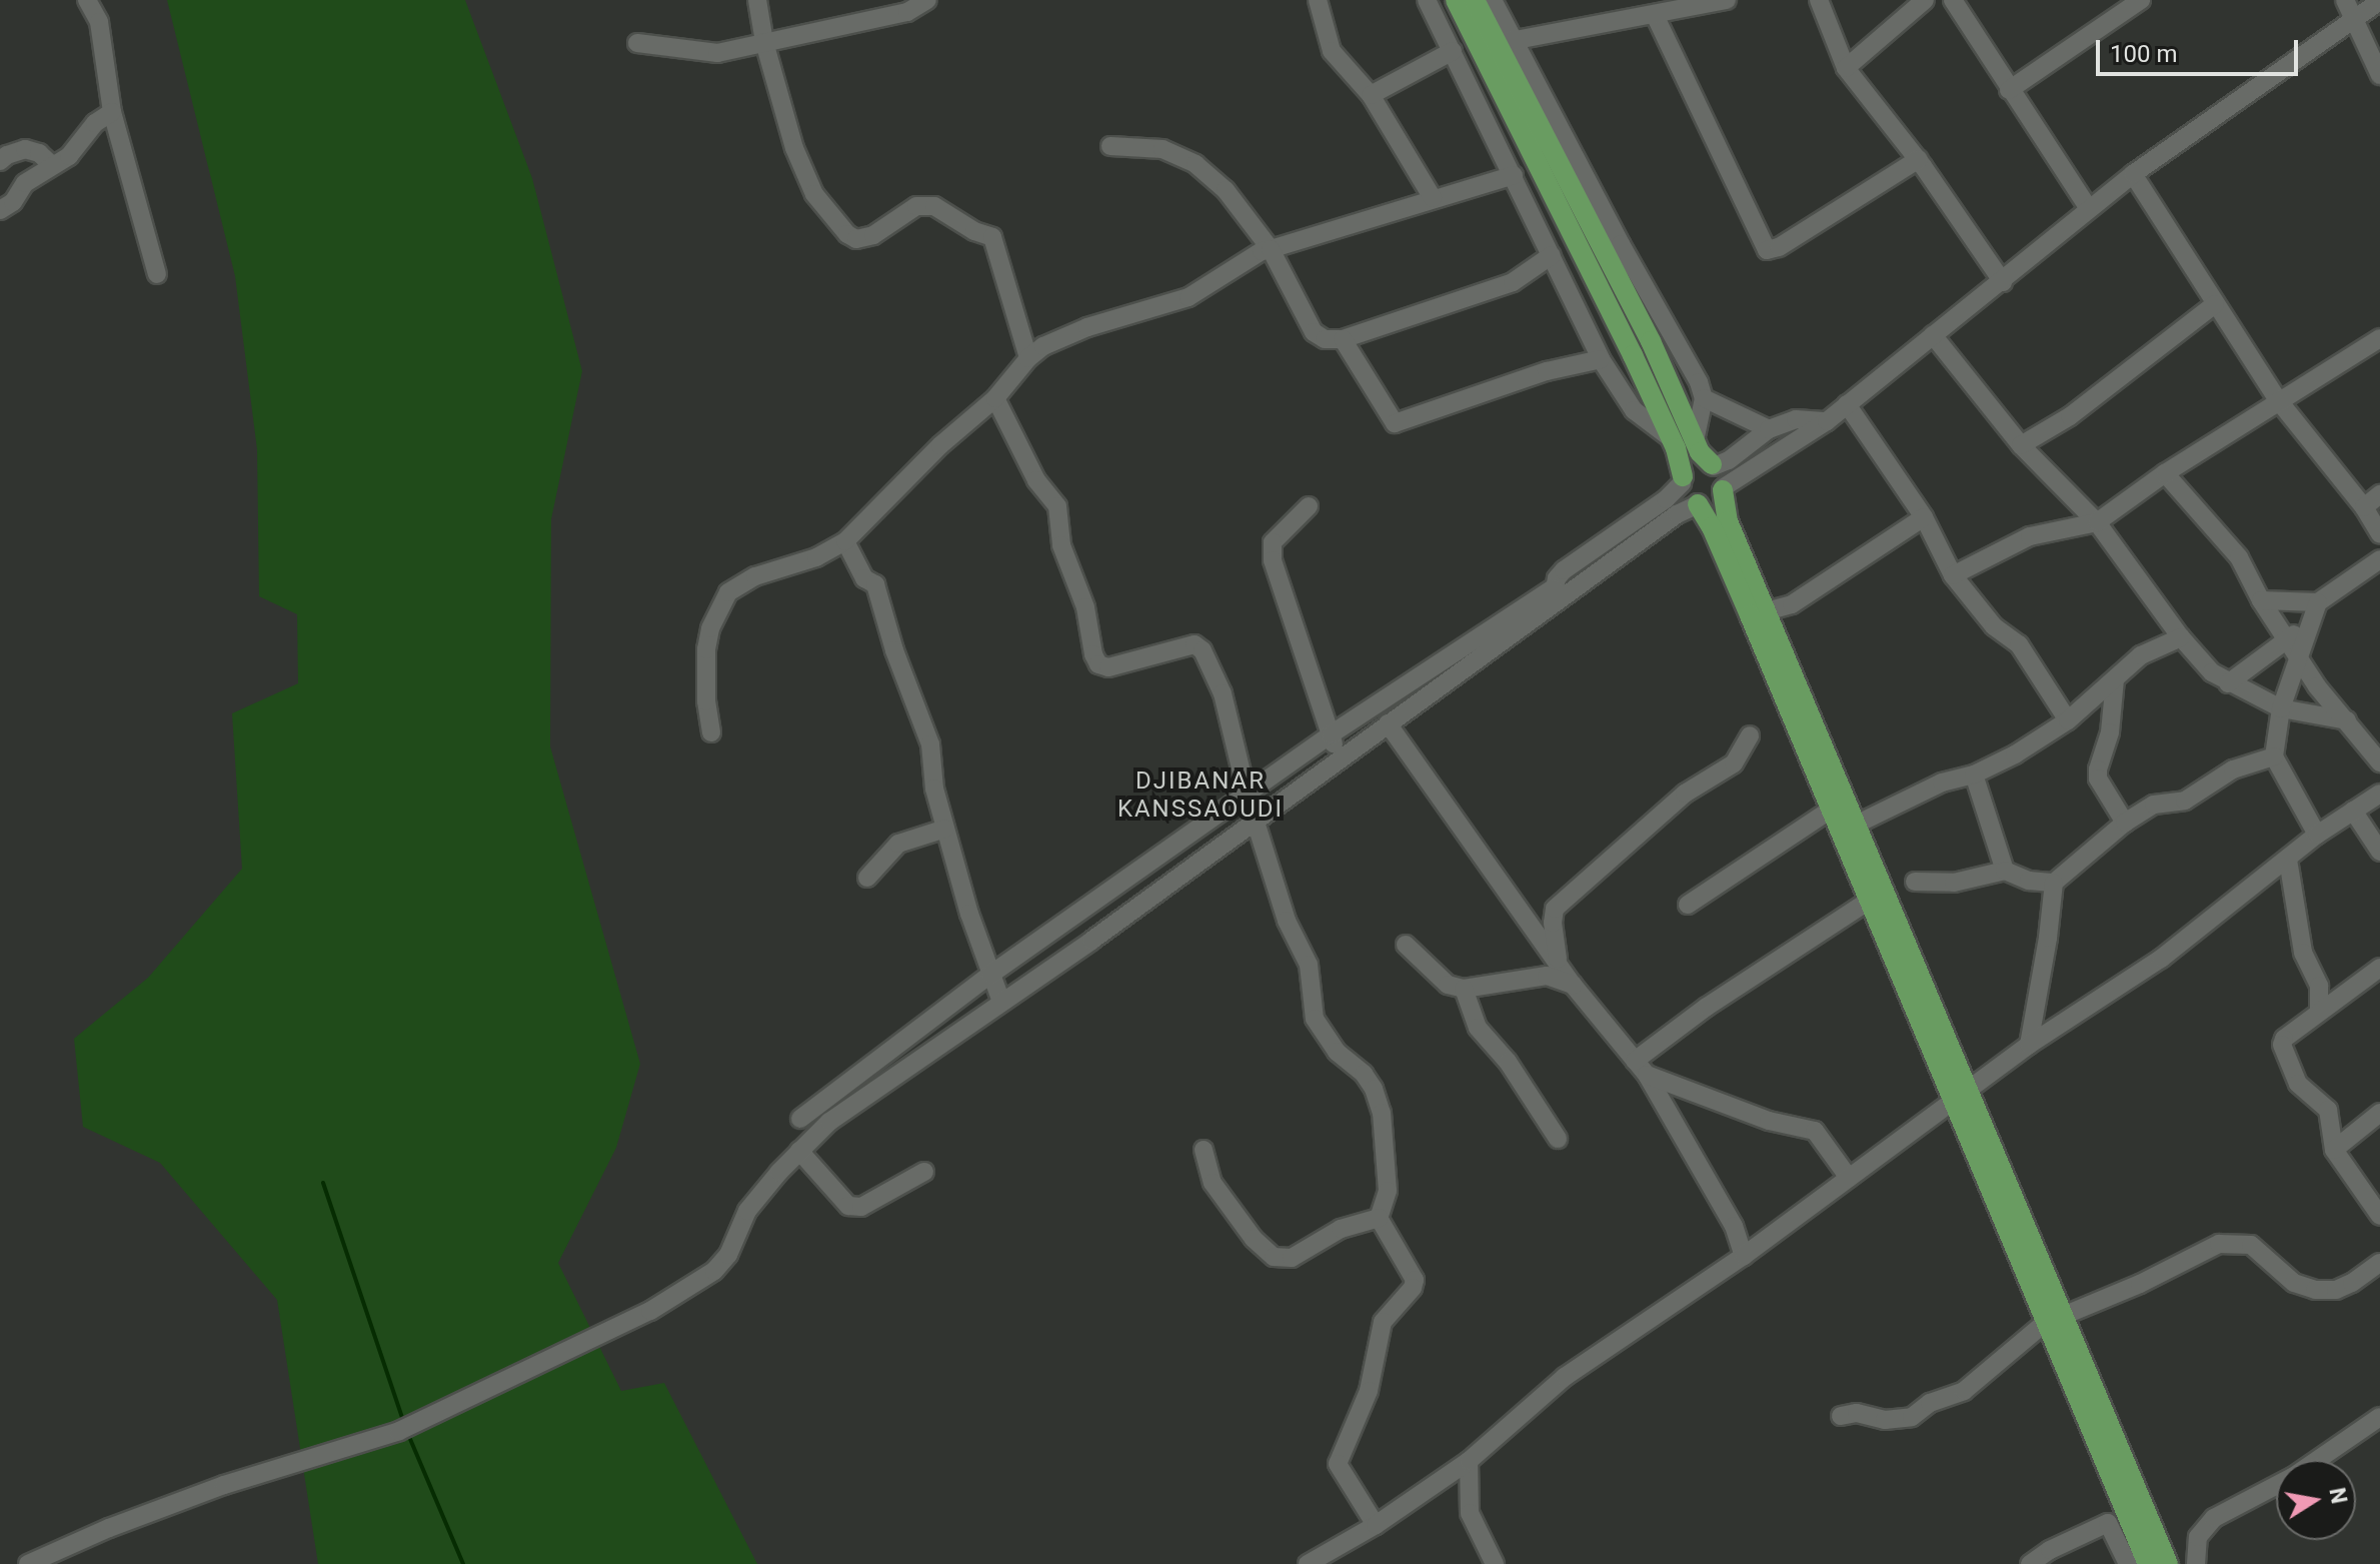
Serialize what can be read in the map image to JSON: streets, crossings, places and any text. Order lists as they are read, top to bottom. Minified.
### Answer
{"districts":["DJIBANAR KANSSAOUDI"],"scale_bar":"100 m","north":"right"}
